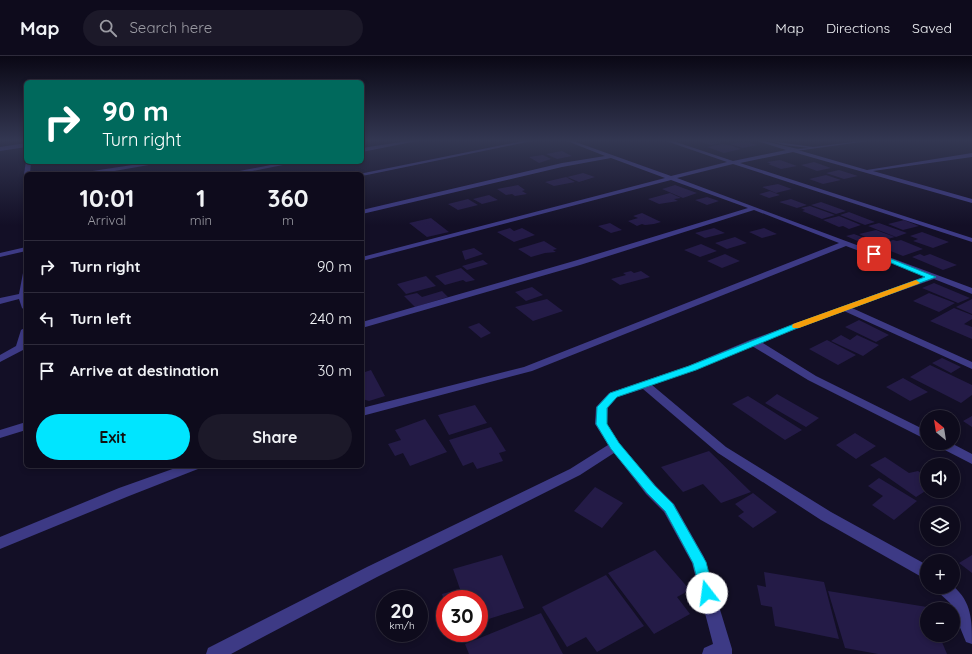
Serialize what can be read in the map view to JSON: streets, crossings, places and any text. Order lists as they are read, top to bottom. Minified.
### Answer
{"north":"top left","page":{"header":"Map","search":"Search here","nav":["Map","Directions","Saved"],"turn":["90 m","Turn right"],"eta":["10:01","Arrival","1","min","360","m"],"list":[{"name":"Turn right","value":"90 m"},{"name":"Turn left","value":"240 m"},{"name":"Arrive at destination","value":"30 m"}],"buttons":["Exit","Share"],"map_buttons":["+","−"],"speed":"20 km/h","limit":"30"}}
